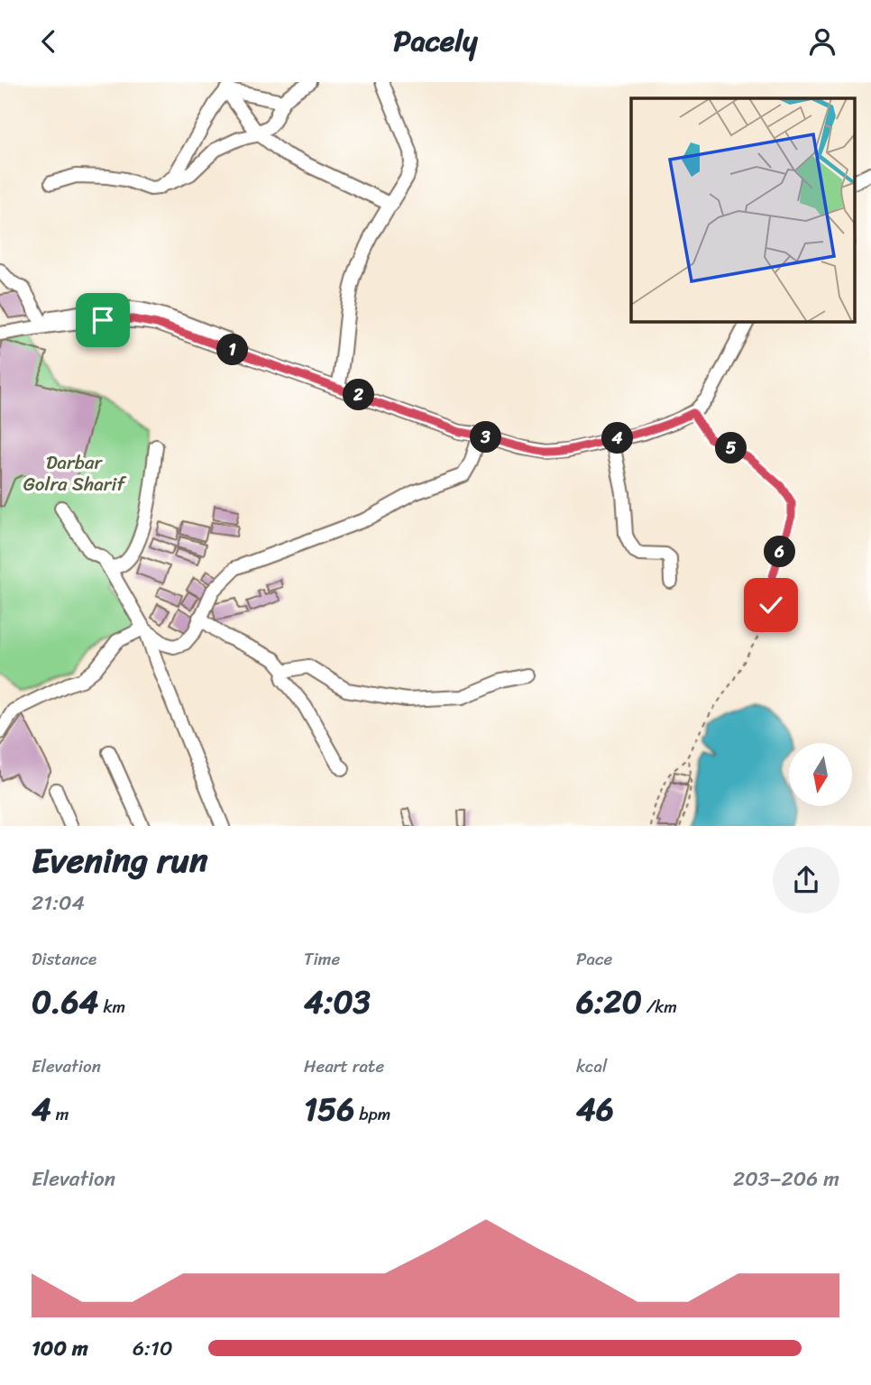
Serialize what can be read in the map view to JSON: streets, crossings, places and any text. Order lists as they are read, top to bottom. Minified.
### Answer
{"parks":["Darbar Golra Sharif"],"north":"bottom","page":{"header":"Pacely","pins":["1","2","3","4","5","6"],"heading":["Evening run","21:04"],"stats":[["Distance","0.64 km"],["Time","4:03"],["Pace","6:20 /km"],["Elevation","4 m"],["Heart rate","156 bpm"],["kcal","46"]],"chart":["Elevation","203–206 m"],"list":[{"name":"100 m","note":"6:10"}]}}
